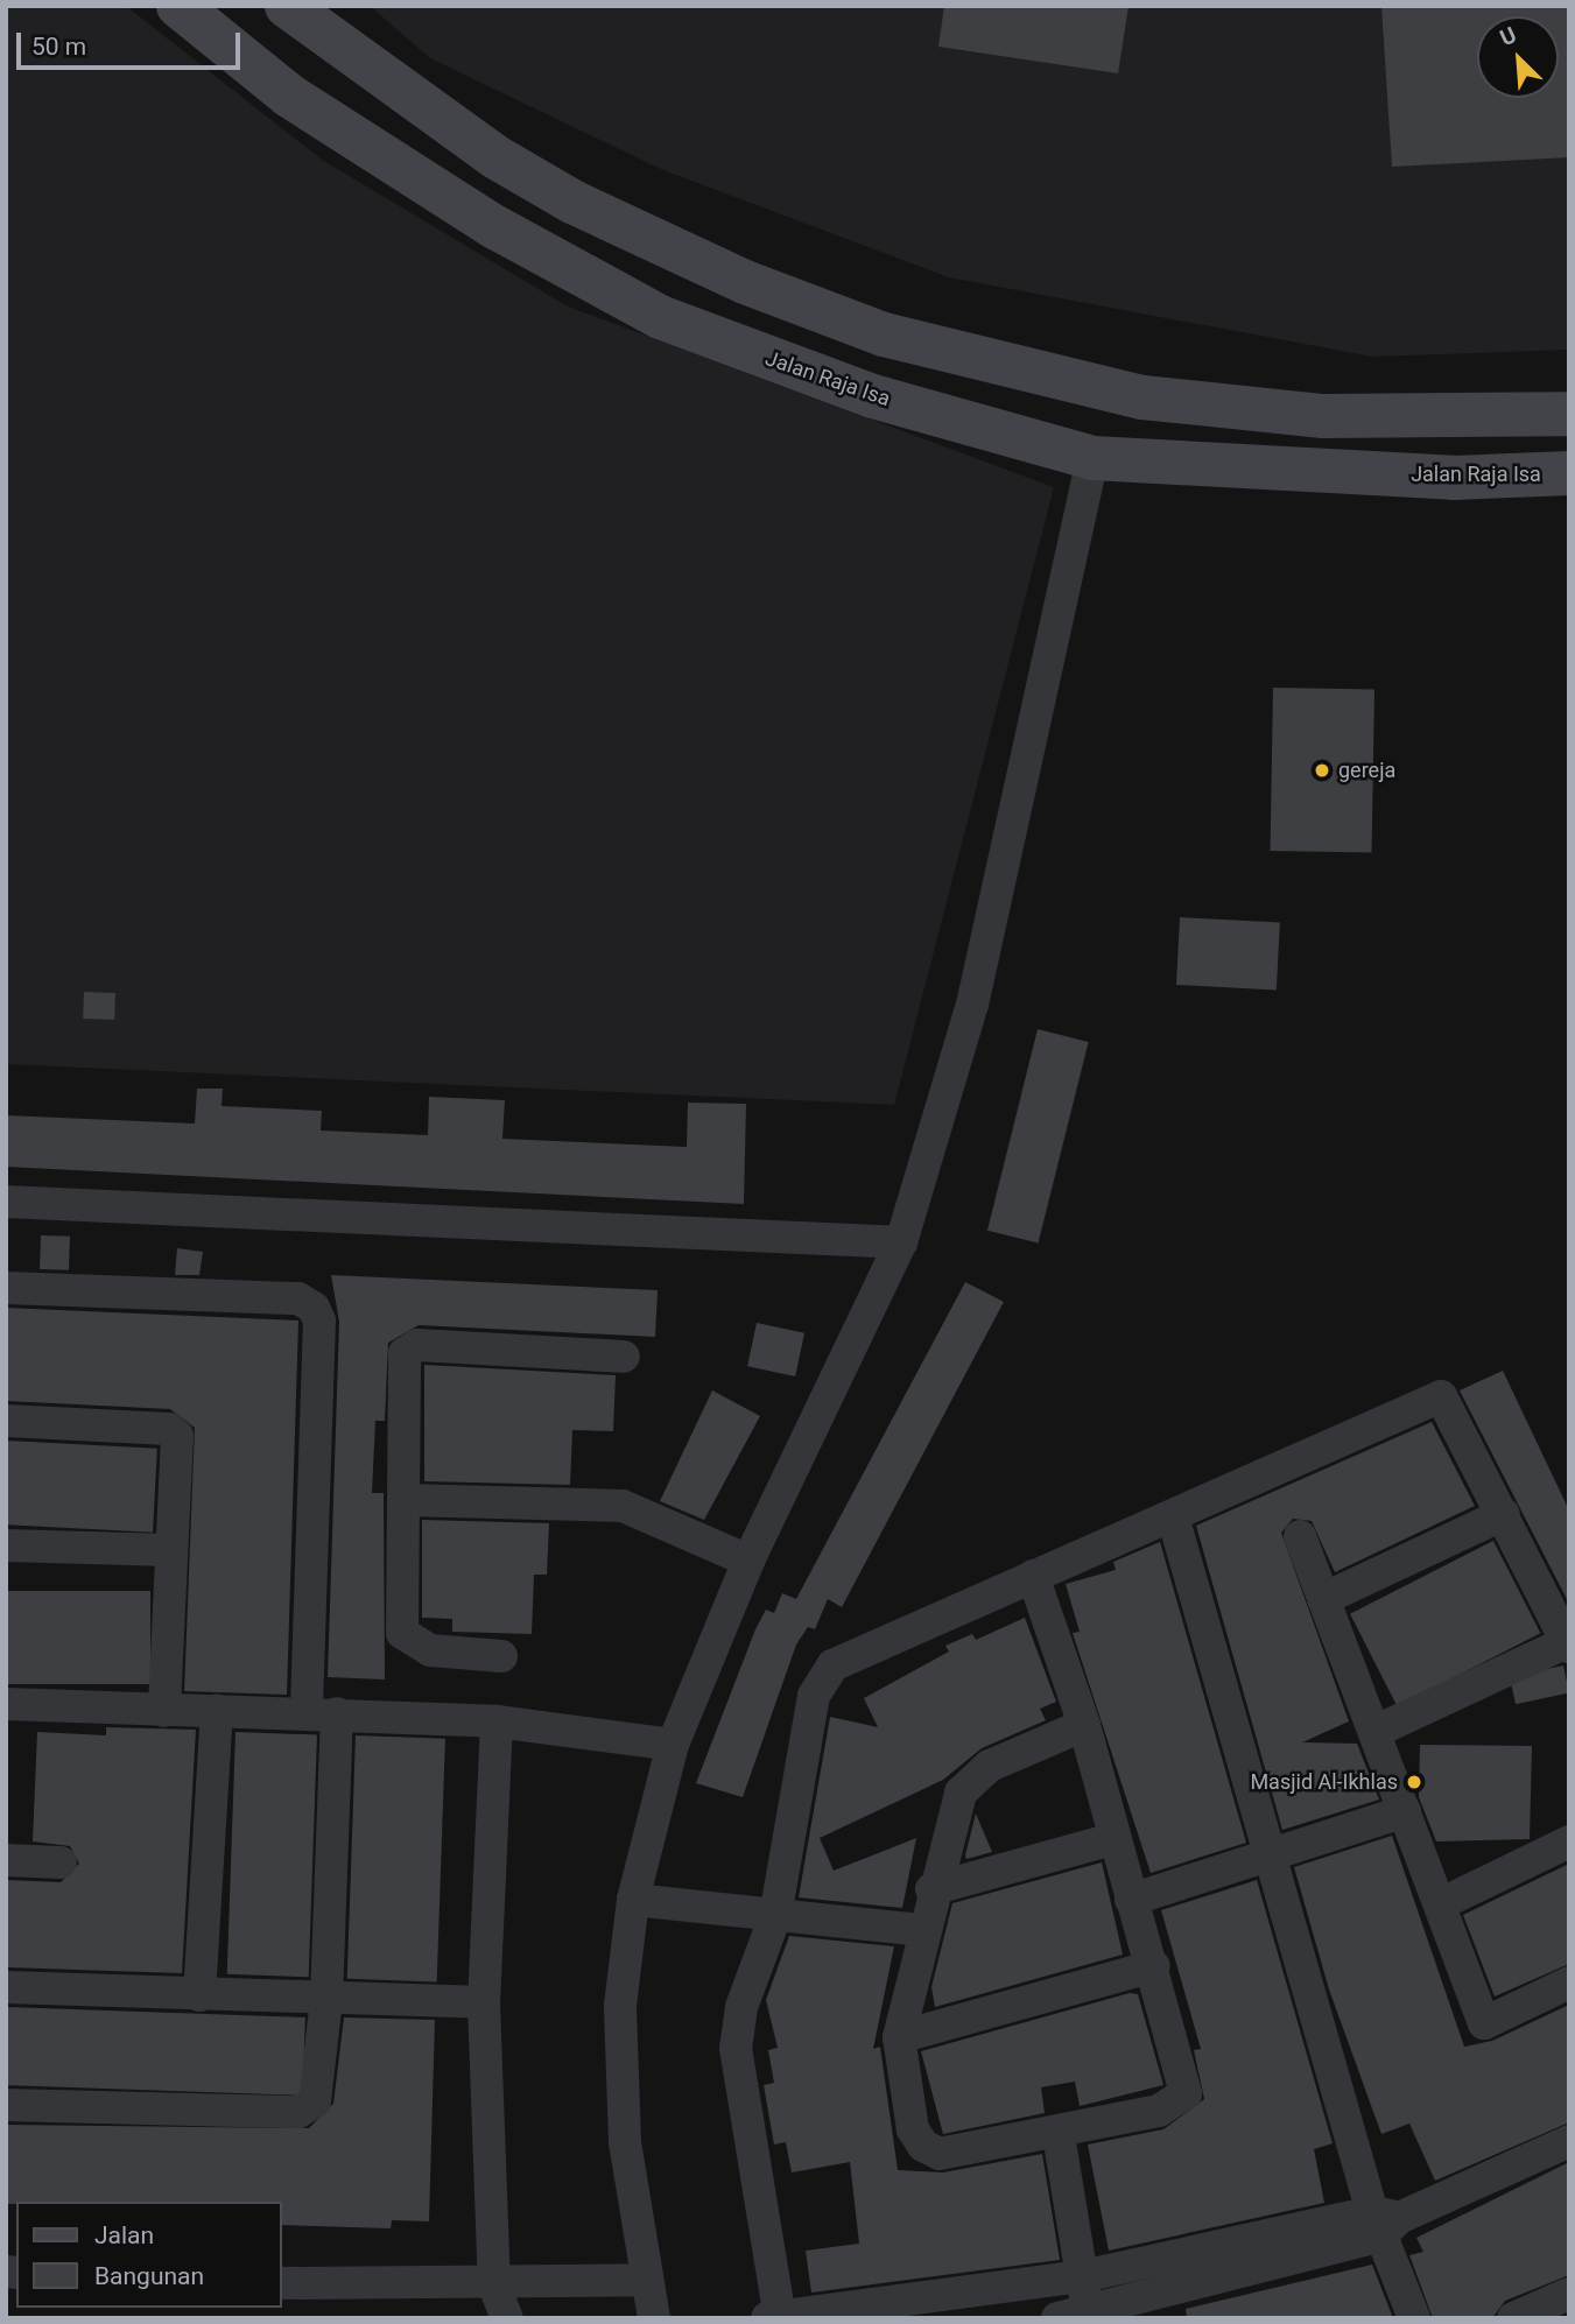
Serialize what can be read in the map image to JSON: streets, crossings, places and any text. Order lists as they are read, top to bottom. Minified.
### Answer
{"streets":{"main road":["Jalan Raja Isa"]},"places":["gereja","Masjid Al-Ikhlas"],"legend":["Jalan","Bangunan"],"scale_bar":"50 m","north":"top left"}
